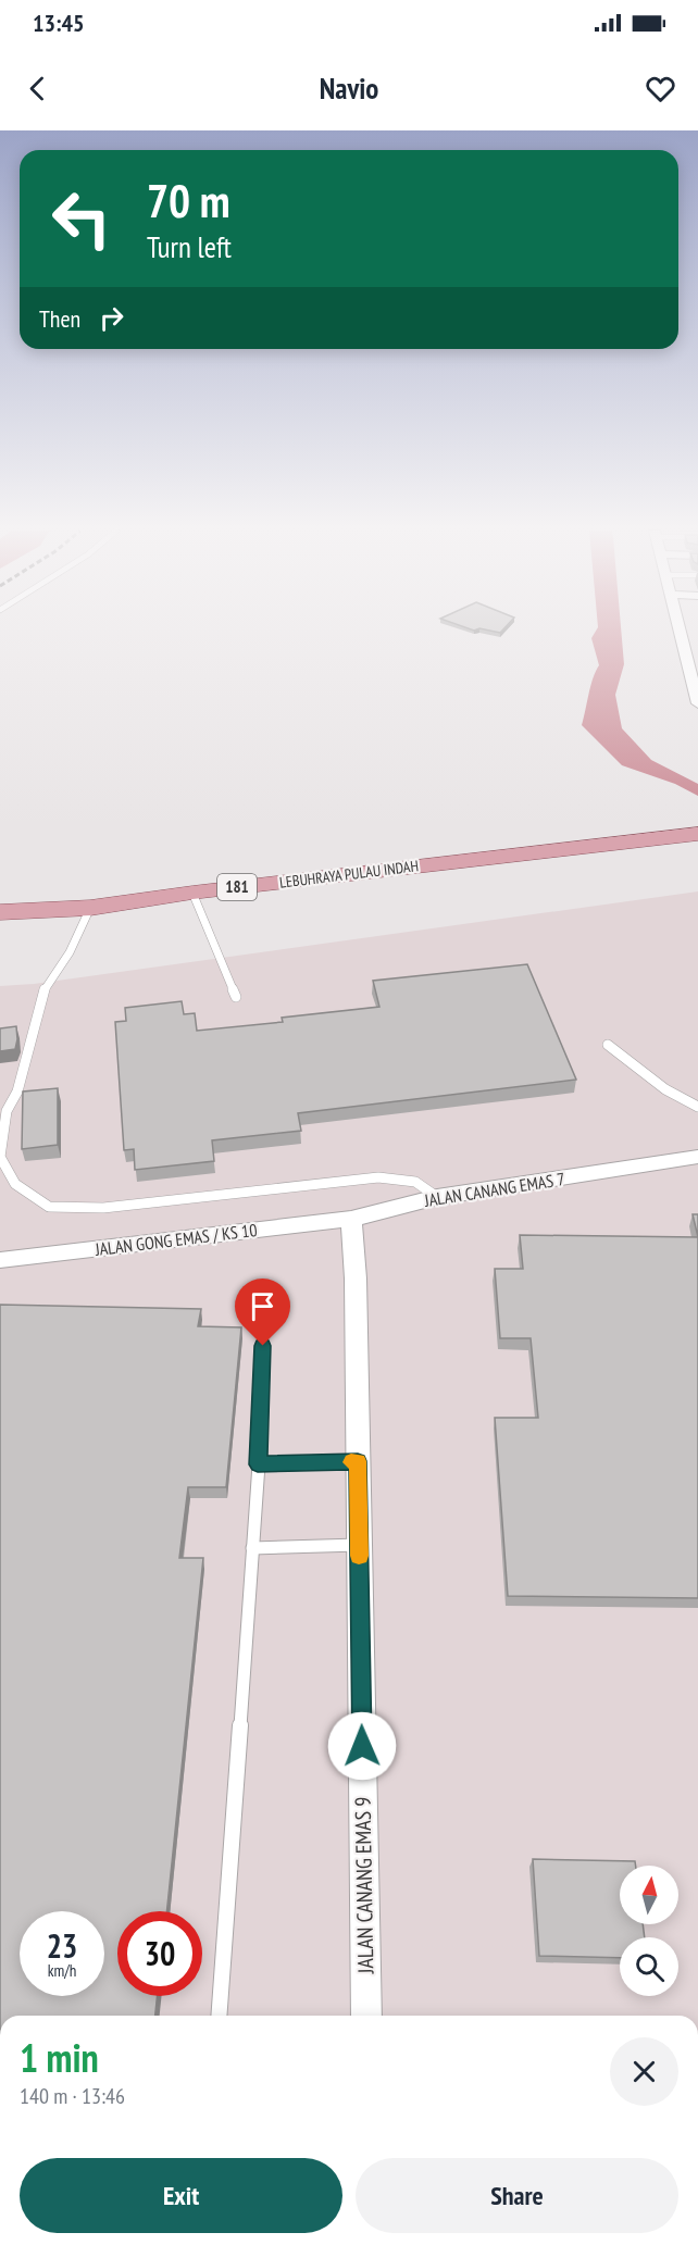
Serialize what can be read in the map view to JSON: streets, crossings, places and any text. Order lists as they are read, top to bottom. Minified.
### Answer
{"streets":{"main road":["LEBUHRAYA PULAU INDAH","181"],"street":["JALAN CANANG EMAS 7","JALAN GONG EMAS / KS 10","JALAN CANANG EMAS 9"]},"crossings":[["JALAN CANANG EMAS 7","JALAN GONG EMAS / KS 10"],["JALAN CANANG EMAS 7","JALAN CANANG EMAS 9"],["JALAN GONG EMAS / KS 10","JALAN CANANG EMAS 9"]],"north":"top","page":{"status":"13:45","header":"Navio","turn":["70 m","Turn left"],"then":"Then","speed":"23 km/h","limit":"30","heading":["1 min","140 m · 13:46"],"buttons":["Exit","Share"]}}
